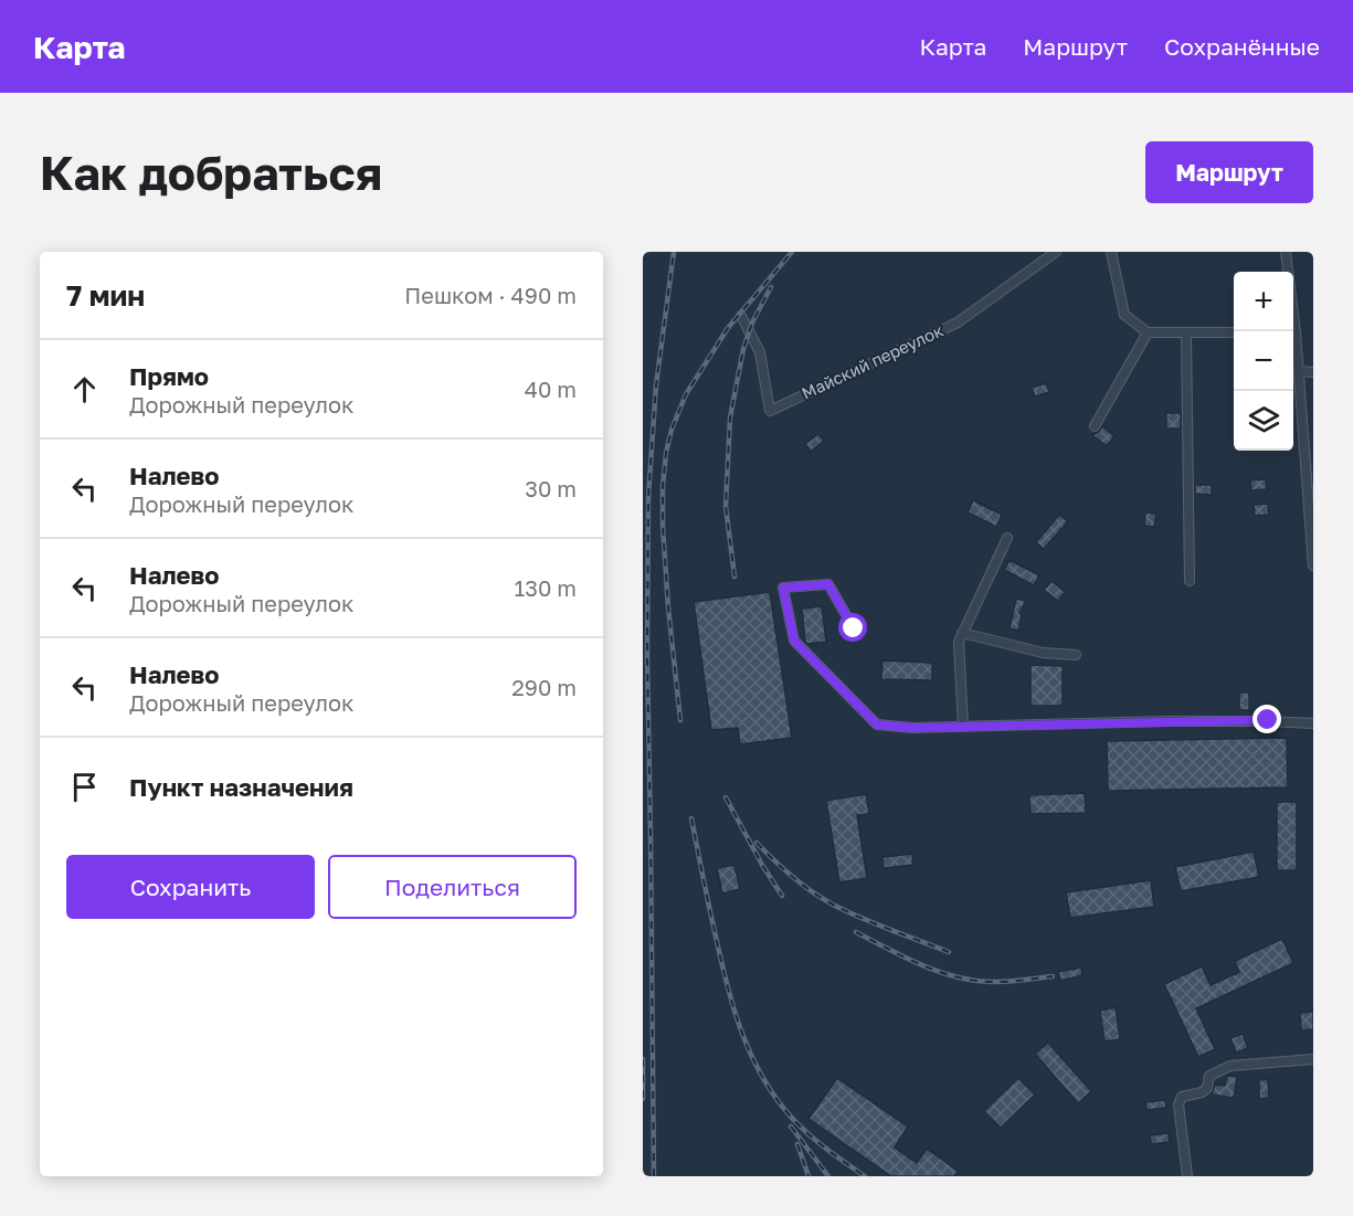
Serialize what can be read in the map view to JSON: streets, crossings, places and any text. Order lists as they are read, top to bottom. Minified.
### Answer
{"streets":{"street":["Майский переулок"]},"page":{"header":"Карта","nav":["Карта","Маршрут","Сохранённые"],"buttons":["Маршрут",["Сохранить","Поделиться"]],"title":"Как добраться","heading":["7 мин","Пешком · 490 m"],"map_buttons":["+","−"],"list":[["Прямо","Дорожный переулок","40 m"],["Налево","Дорожный переулок","30 m"],["Налево","Дорожный переулок","130 m"],["Налево","Дорожный переулок","290 m"],"Пункт назначения"]}}
